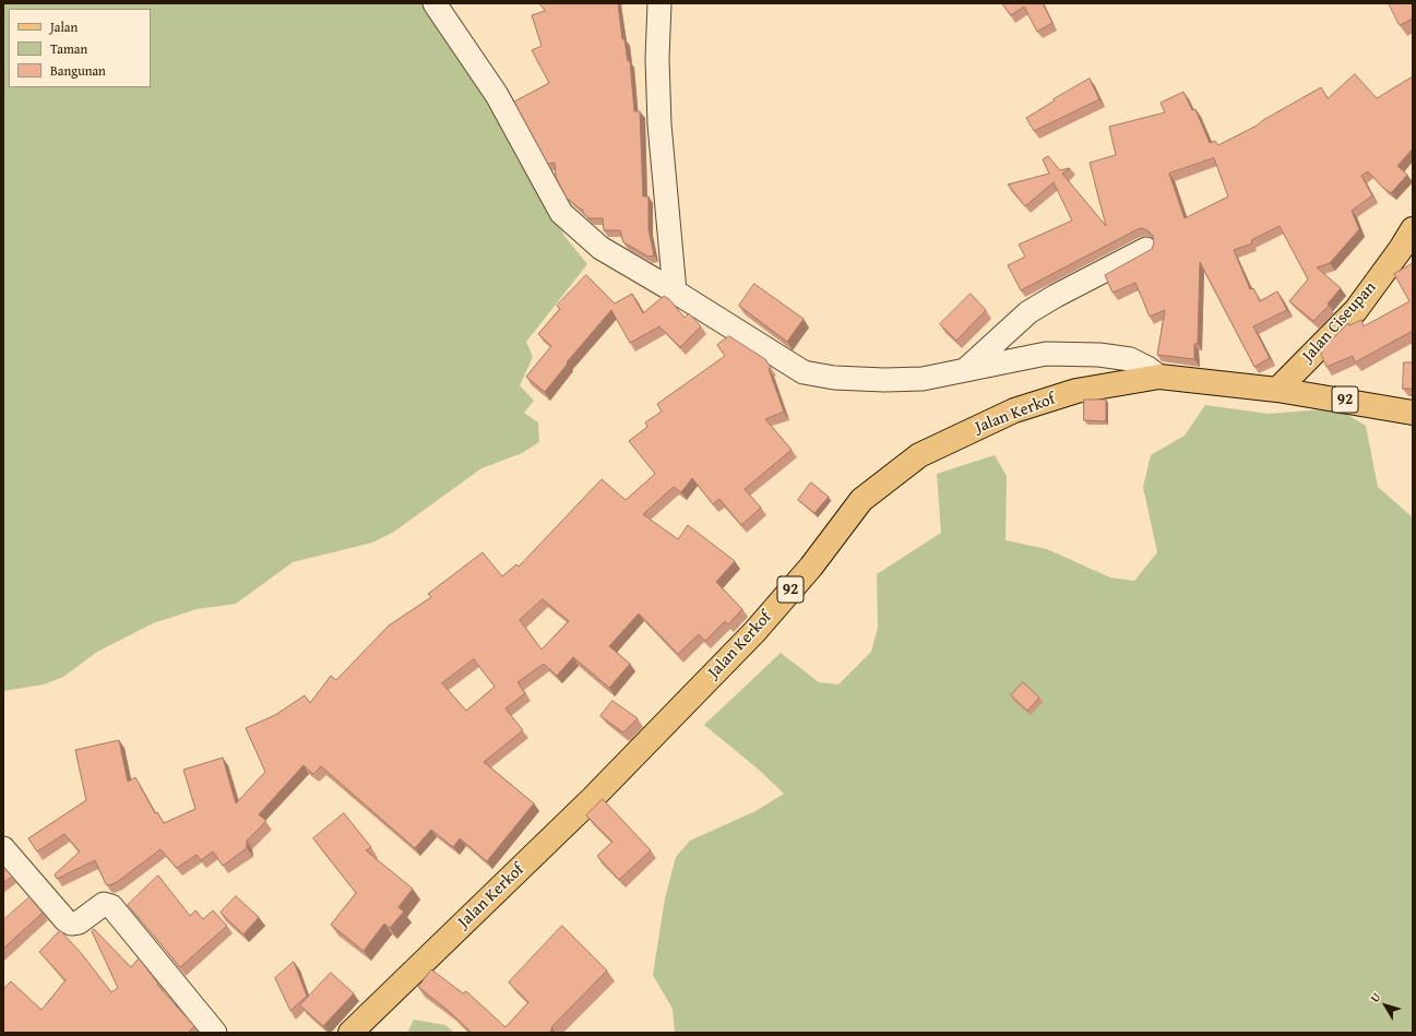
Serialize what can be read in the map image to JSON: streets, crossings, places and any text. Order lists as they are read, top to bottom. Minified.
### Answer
{"streets":{"main road":["Jalan Ciseupan","92","Jalan Kerkof"]},"crossings":[["Jalan Ciseupan","Jalan Kerkof"]],"legend":["Jalan","Taman","Bangunan"],"north":"top left"}
